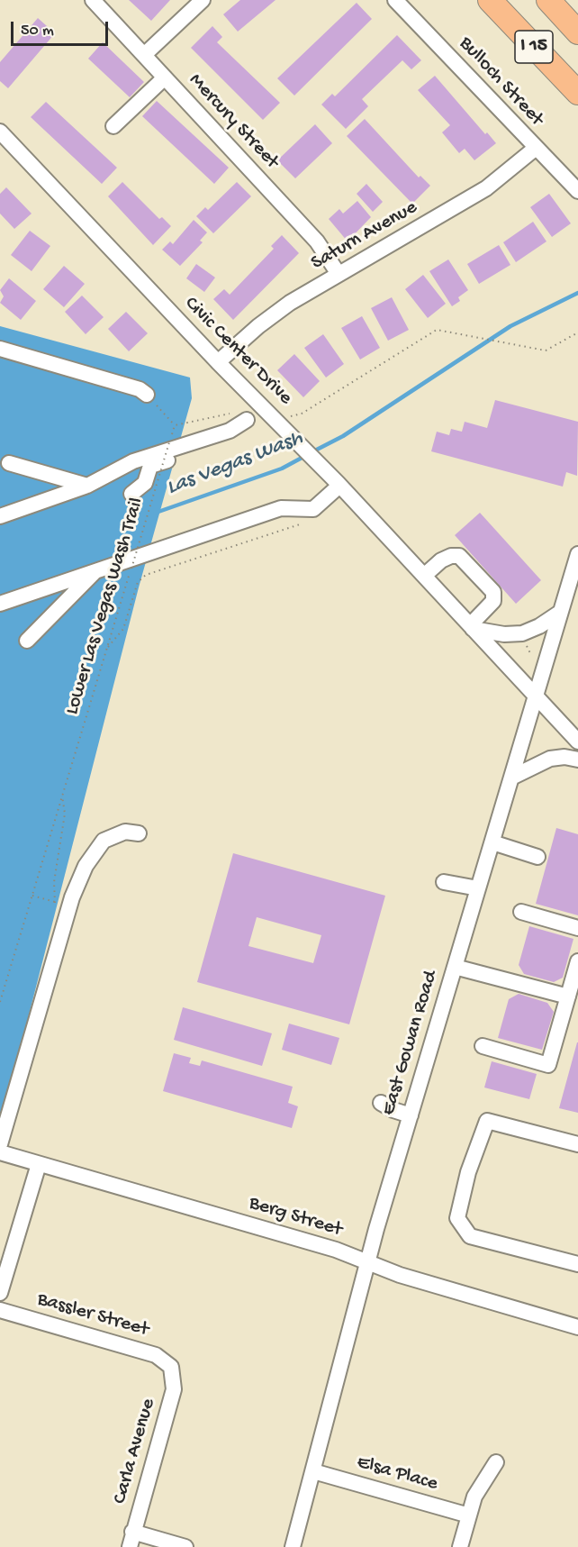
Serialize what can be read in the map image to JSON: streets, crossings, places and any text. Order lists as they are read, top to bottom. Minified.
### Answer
{"streets":{"highway":["I 15"],"street":["Bulloch Street","Mercury Street","Saturn Avenue","Civic Center Drive","East Gowan Road","Berg Street","Bassler Street","Carla Avenue","Elsa Place"],"path":["Lower Las Vegas Wash Trail"]},"crossings":[["Bulloch Street","Saturn Avenue"],["Mercury Street","Saturn Avenue"],["Saturn Avenue","Civic Center Drive"],["Civic Center Drive","East Gowan Road"],["East Gowan Road","Berg Street"],["East Gowan Road","Elsa Place"],["Bassler Street","Carla Avenue"]],"water":["Las Vegas Wash"],"scale_bar":"50 m"}
